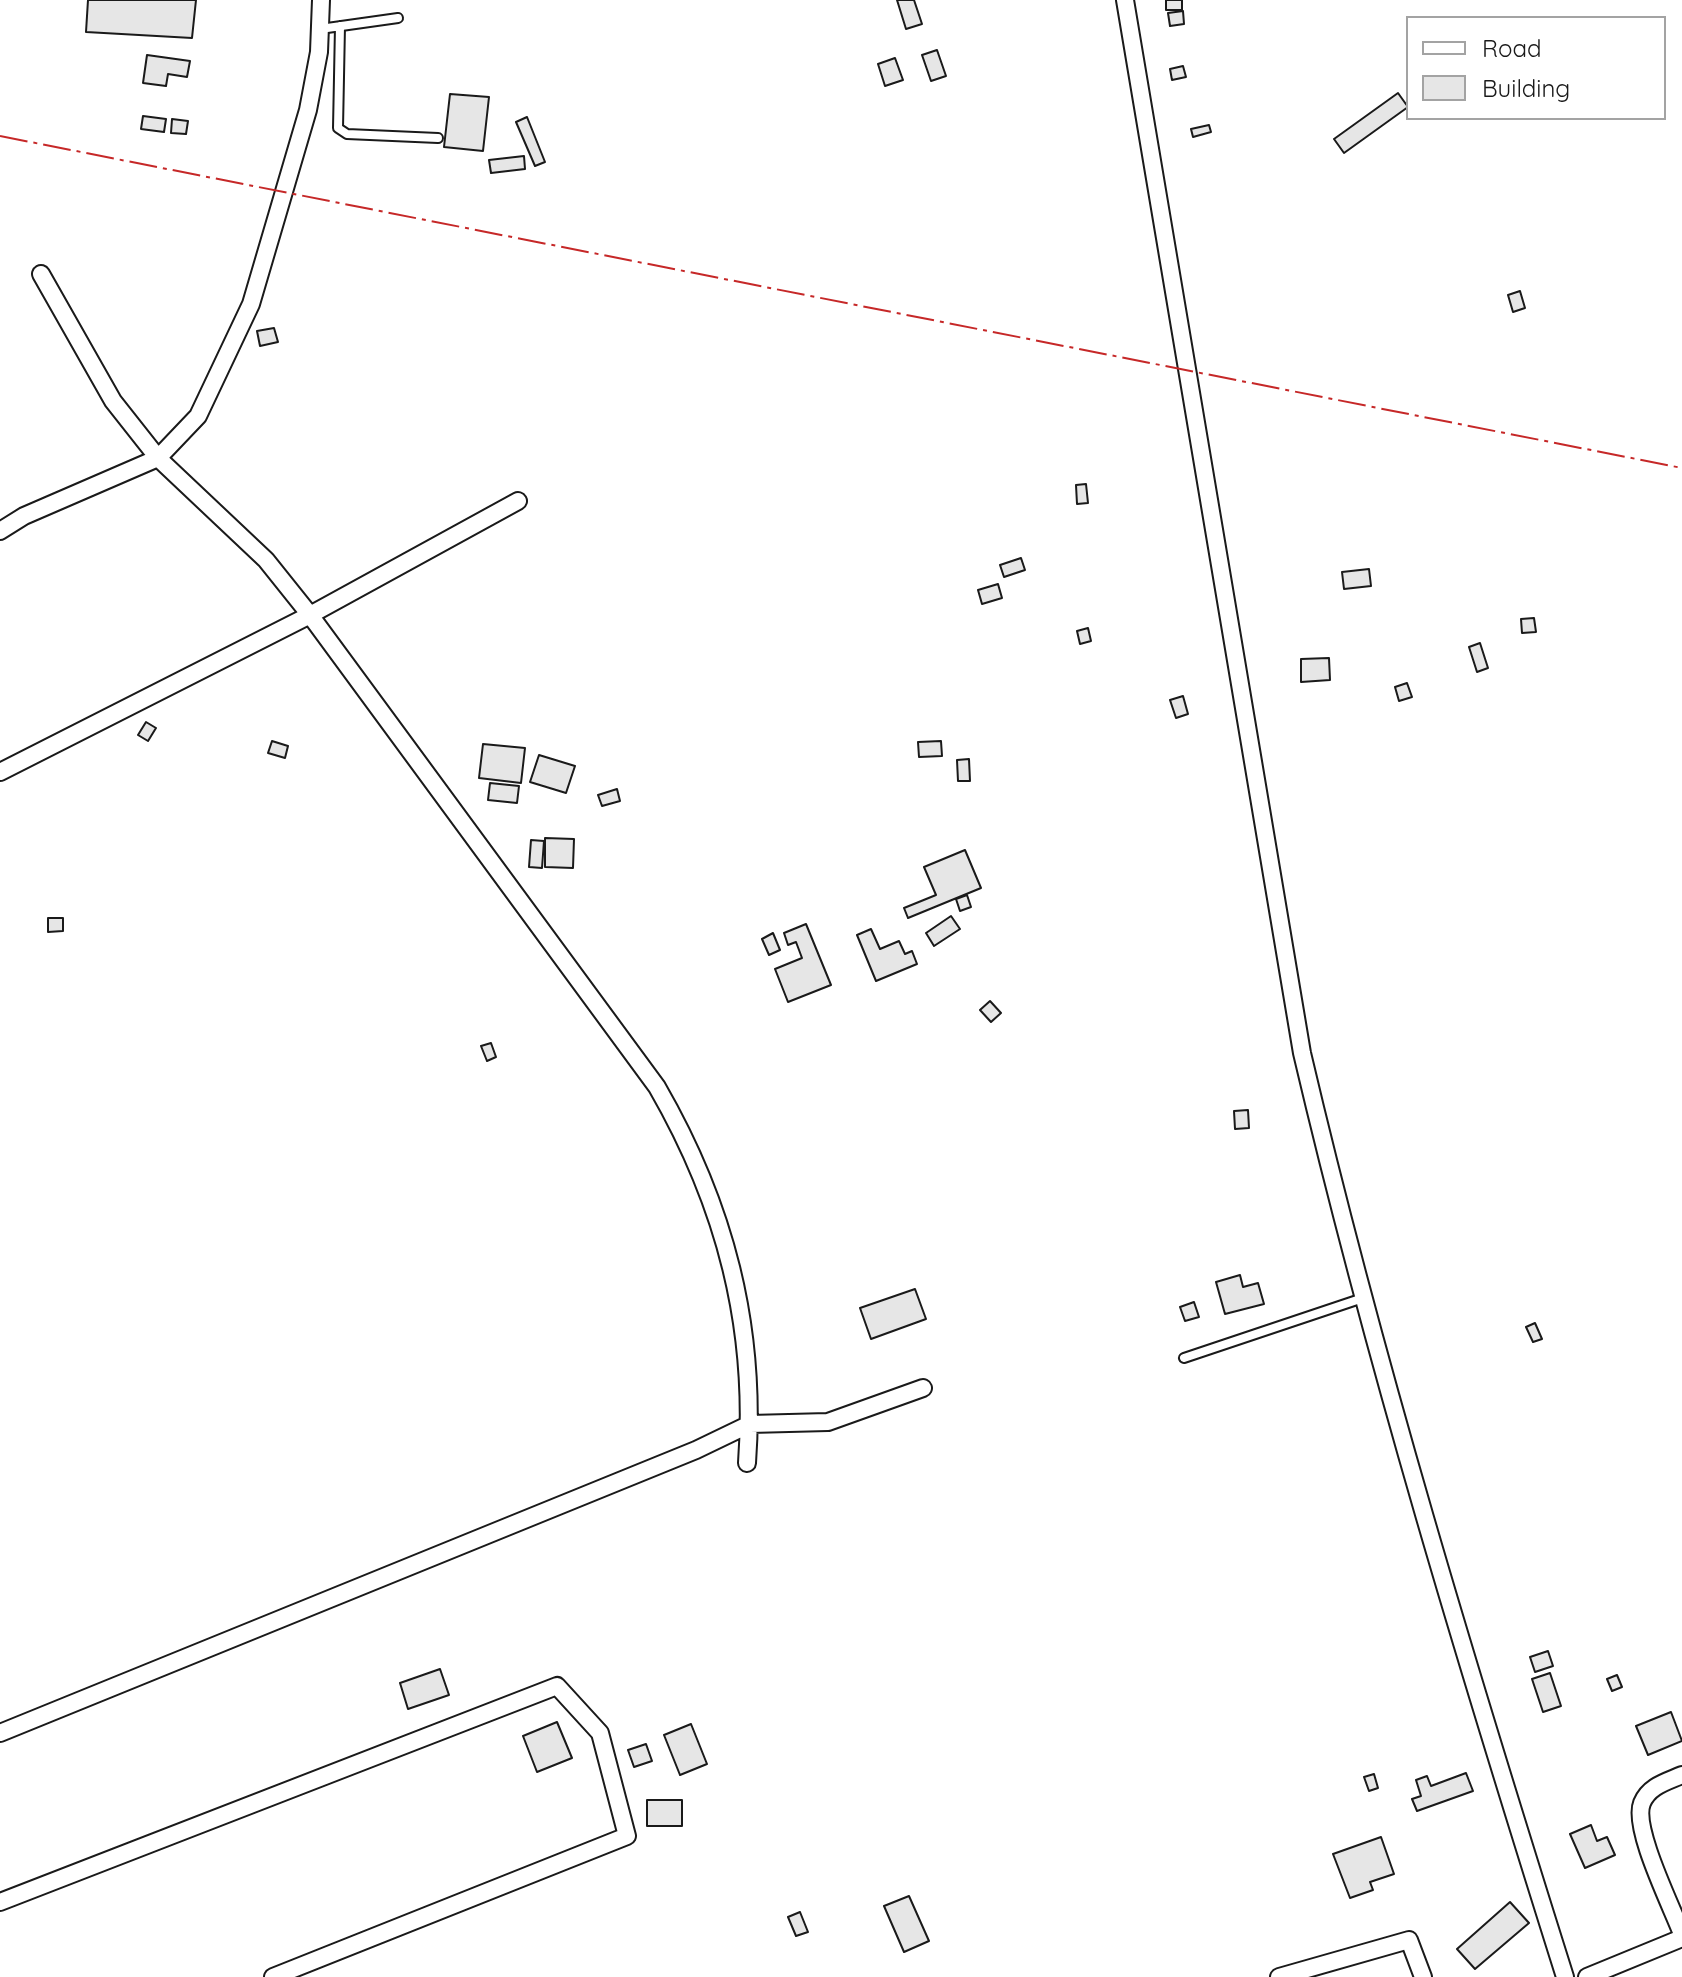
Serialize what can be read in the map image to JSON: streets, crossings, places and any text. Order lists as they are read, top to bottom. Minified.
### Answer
{"legend":["Road","Building"]}
